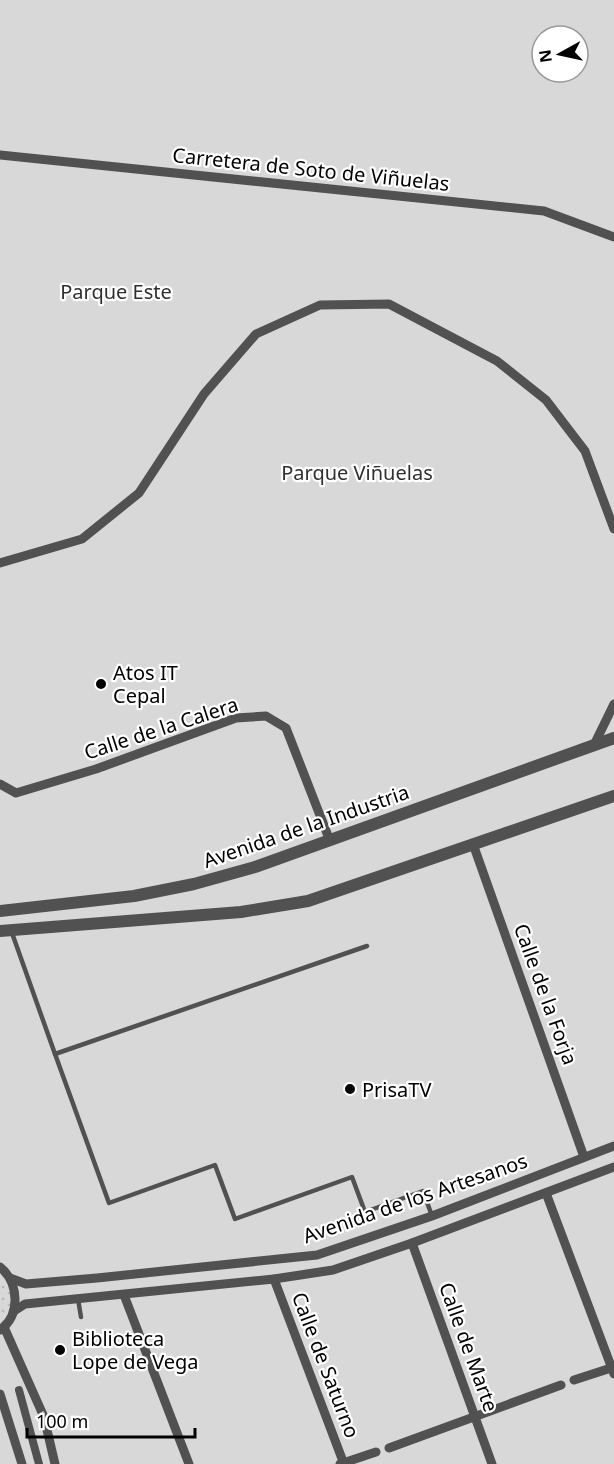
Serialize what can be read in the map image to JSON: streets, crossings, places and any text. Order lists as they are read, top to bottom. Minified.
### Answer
{"streets":{"street":["Carretera de Soto de Viñuelas","Calle de la Calera","Avenida de la Industria","Calle de la Forja","Avenida de los Artesanos","Calle de Marte","Calle de Saturno"]},"crossings":[["Calle de la Calera","Avenida de la Industria"],["Calle de la Forja","Avenida de los Artesanos"],["Avenida de los Artesanos","Calle de Marte"],["Avenida de los Artesanos","Calle de Saturno"]],"parks":["Parque Este","Parque Viñuelas"],"places":["Atos IT Cepal","PrisaTV","Biblioteca Lope de Vega"],"scale_bar":"100 m","north":"left"}
